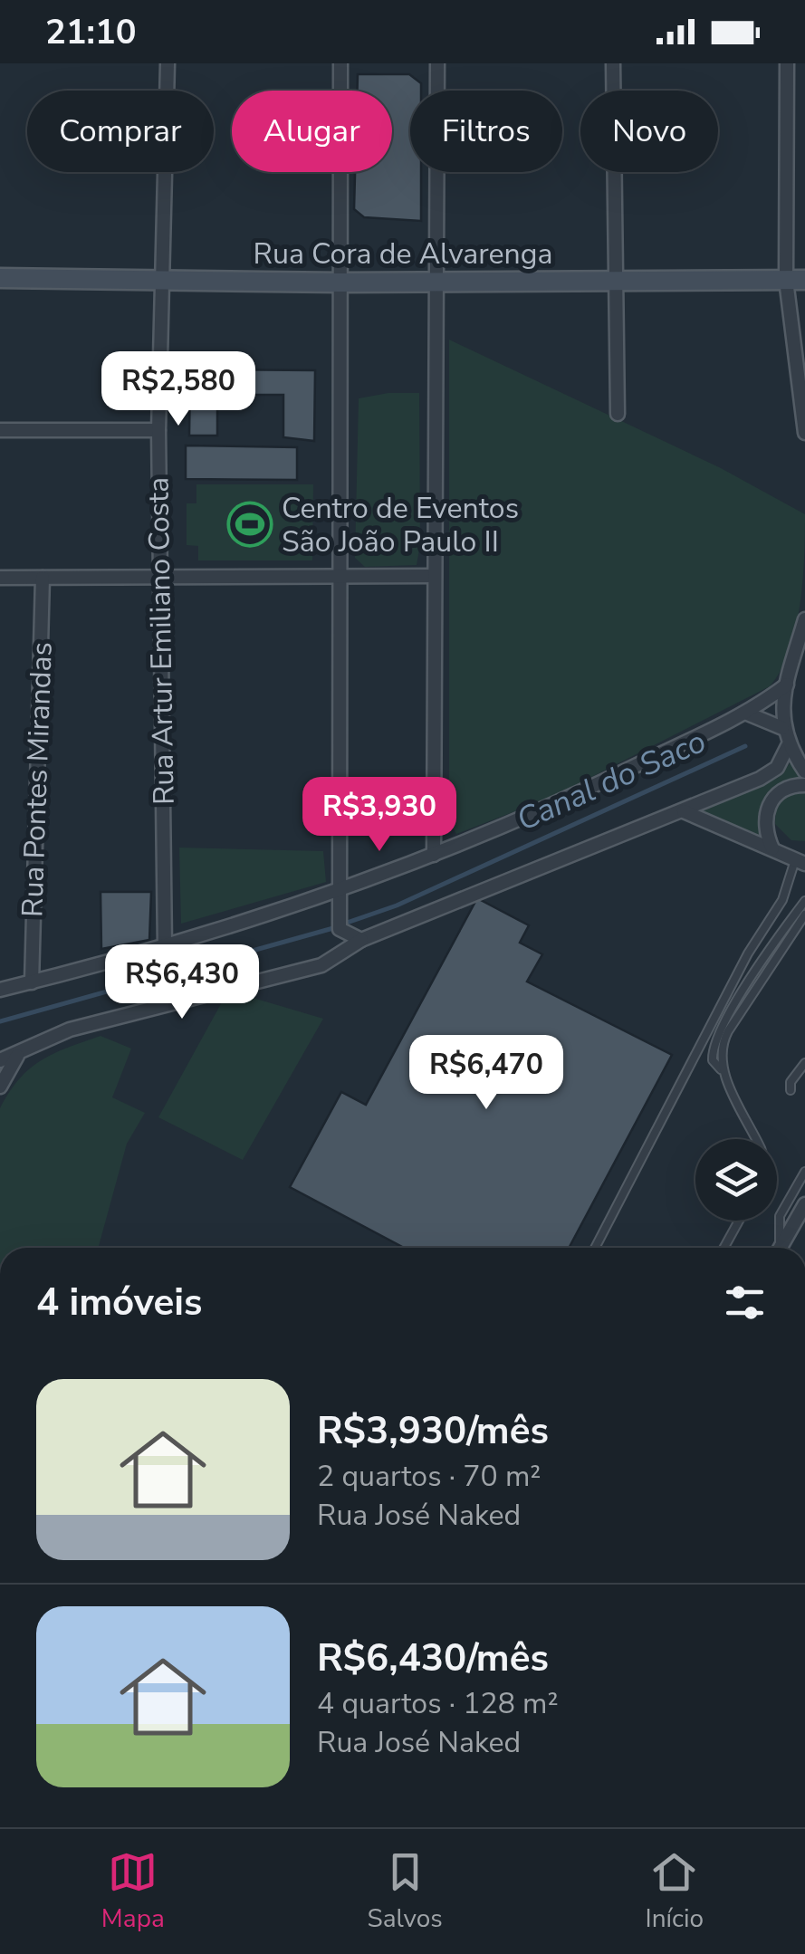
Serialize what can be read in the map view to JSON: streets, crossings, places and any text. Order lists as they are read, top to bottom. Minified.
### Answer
{"streets":{"main road":["Rua Cora de Alvarenga"],"street":["Rua Artur Emiliano Costa","Rua Pontes Mirandas"]},"crossings":[["Rua Cora de Alvarenga","Rua Artur Emiliano Costa"]],"water":["Canal do Saco"],"places":{"sports":["Centro de Eventos São João Paulo II"]},"page":{"status":"21:10","chip":["Comprar","Alugar","Filtros","Novo"],"price":["R$2,580","R$3,930","R$6,430","R$6,470"],"heading":"4 imóveis","list":[{"name":"R$3,930/mês","note":"2 quartos · 70 m² · Rua José Naked"},{"name":"R$6,430/mês","note":"4 quartos · 128 m² · Rua José Naked"}],"tabs":["Mapa","Salvos","Início"]}}
